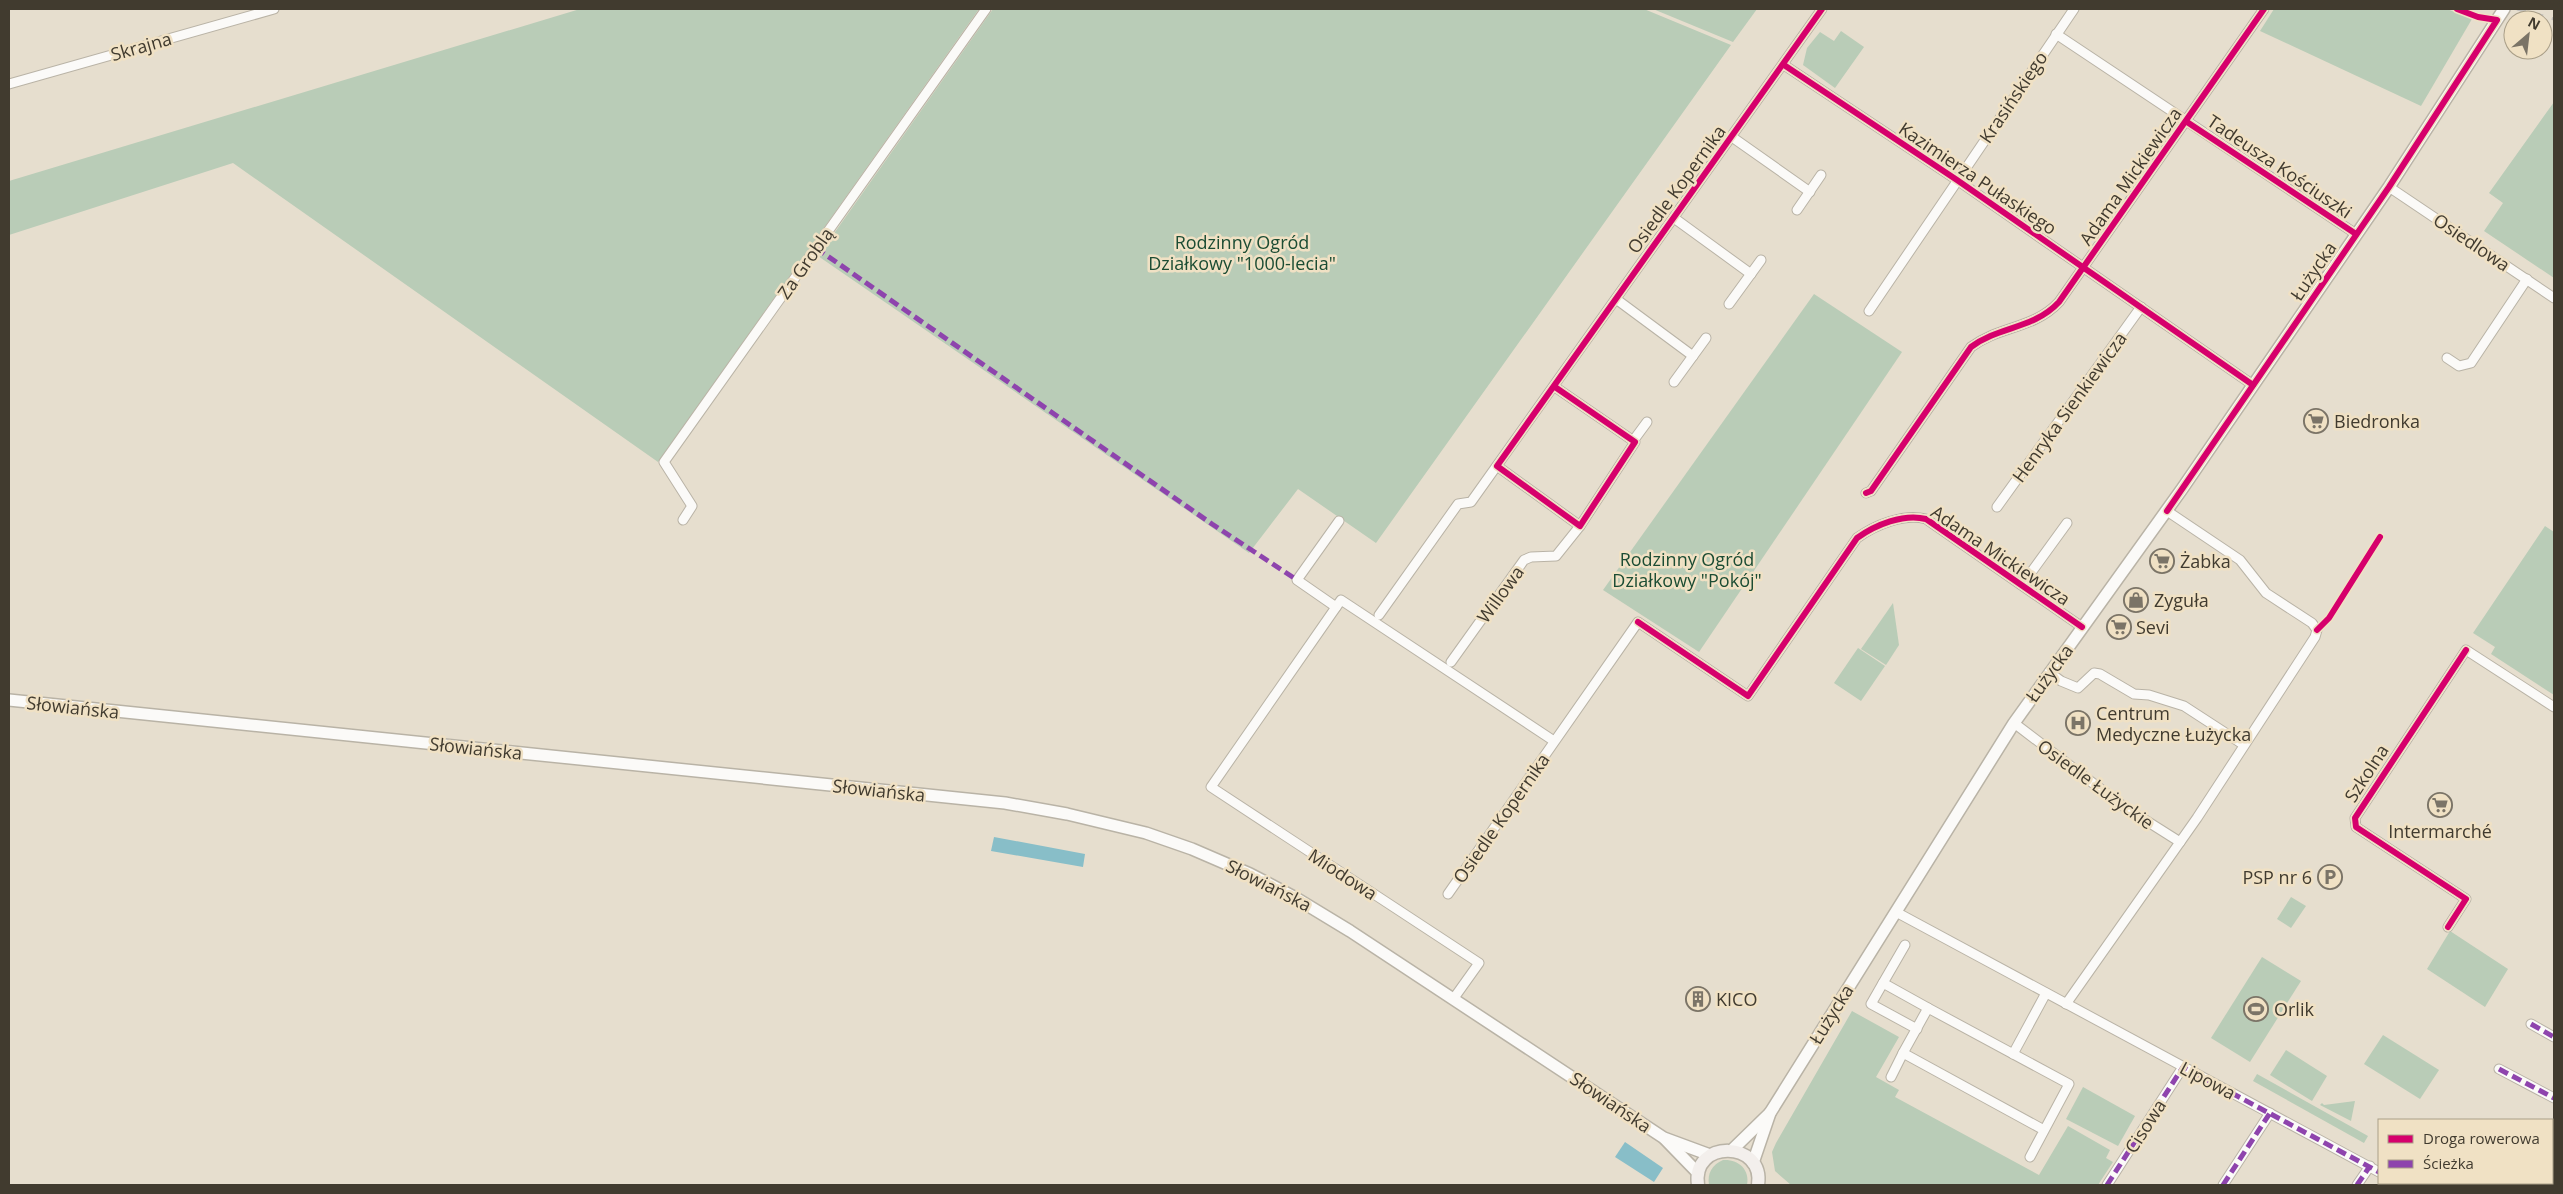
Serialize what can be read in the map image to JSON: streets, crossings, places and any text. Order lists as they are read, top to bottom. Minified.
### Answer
{"streets":{"street":["Skrajna","Krasińskiego","Tadeusza Kościuszki","Adama Mickiewicza","Kazimierza Pułaskiego","Osiedle Kopernika","Osiedlowa","Za Groblą","Łużycka","Henryka Sienkiewicza","Willowa","Słowiańska","Szkolna","Osiedle Łużyckie","Miodowa","Lipowa","Cisowa"]},"crossings":[["Krasińskiego","Tadeusza Kościuszki"],["Krasińskiego","Kazimierza Pułaskiego"],["Tadeusza Kościuszki","Adama Mickiewicza"],["Tadeusza Kościuszki","Łużycka"],["Adama Mickiewicza","Kazimierza Pułaskiego"],["Adama Mickiewicza","Osiedle Kopernika"],["Adama Mickiewicza","Łużycka"],["Kazimierza Pułaskiego","Osiedle Kopernika"],["Kazimierza Pułaskiego","Łużycka"],["Kazimierza Pułaskiego","Henryka Sienkiewicza"],["Osiedle Kopernika","Miodowa"],["Osiedlowa","Łużycka"],["Łużycka","Osiedle Łużyckie"],["Łużycka","Lipowa"],["Słowiańska","Miodowa"],["Lipowa","Cisowa"]],"parks":["Rodzinny Ogród Działkowy \"1000-lecia\"","Rodzinny Ogród Działkowy \"Pokój\""],"places":{"supermarket":["Biedronka","Żabka","Sevi","Intermarché"],"shop":["Zyguła"],"hospital":["Centrum Medyczne Łużycka"],"parking":["PSP nr 6"],"building":["KICO"],"sports":["Orlik"]},"legend":["Droga rowerowa","Ścieżka"],"north":"top right"}
